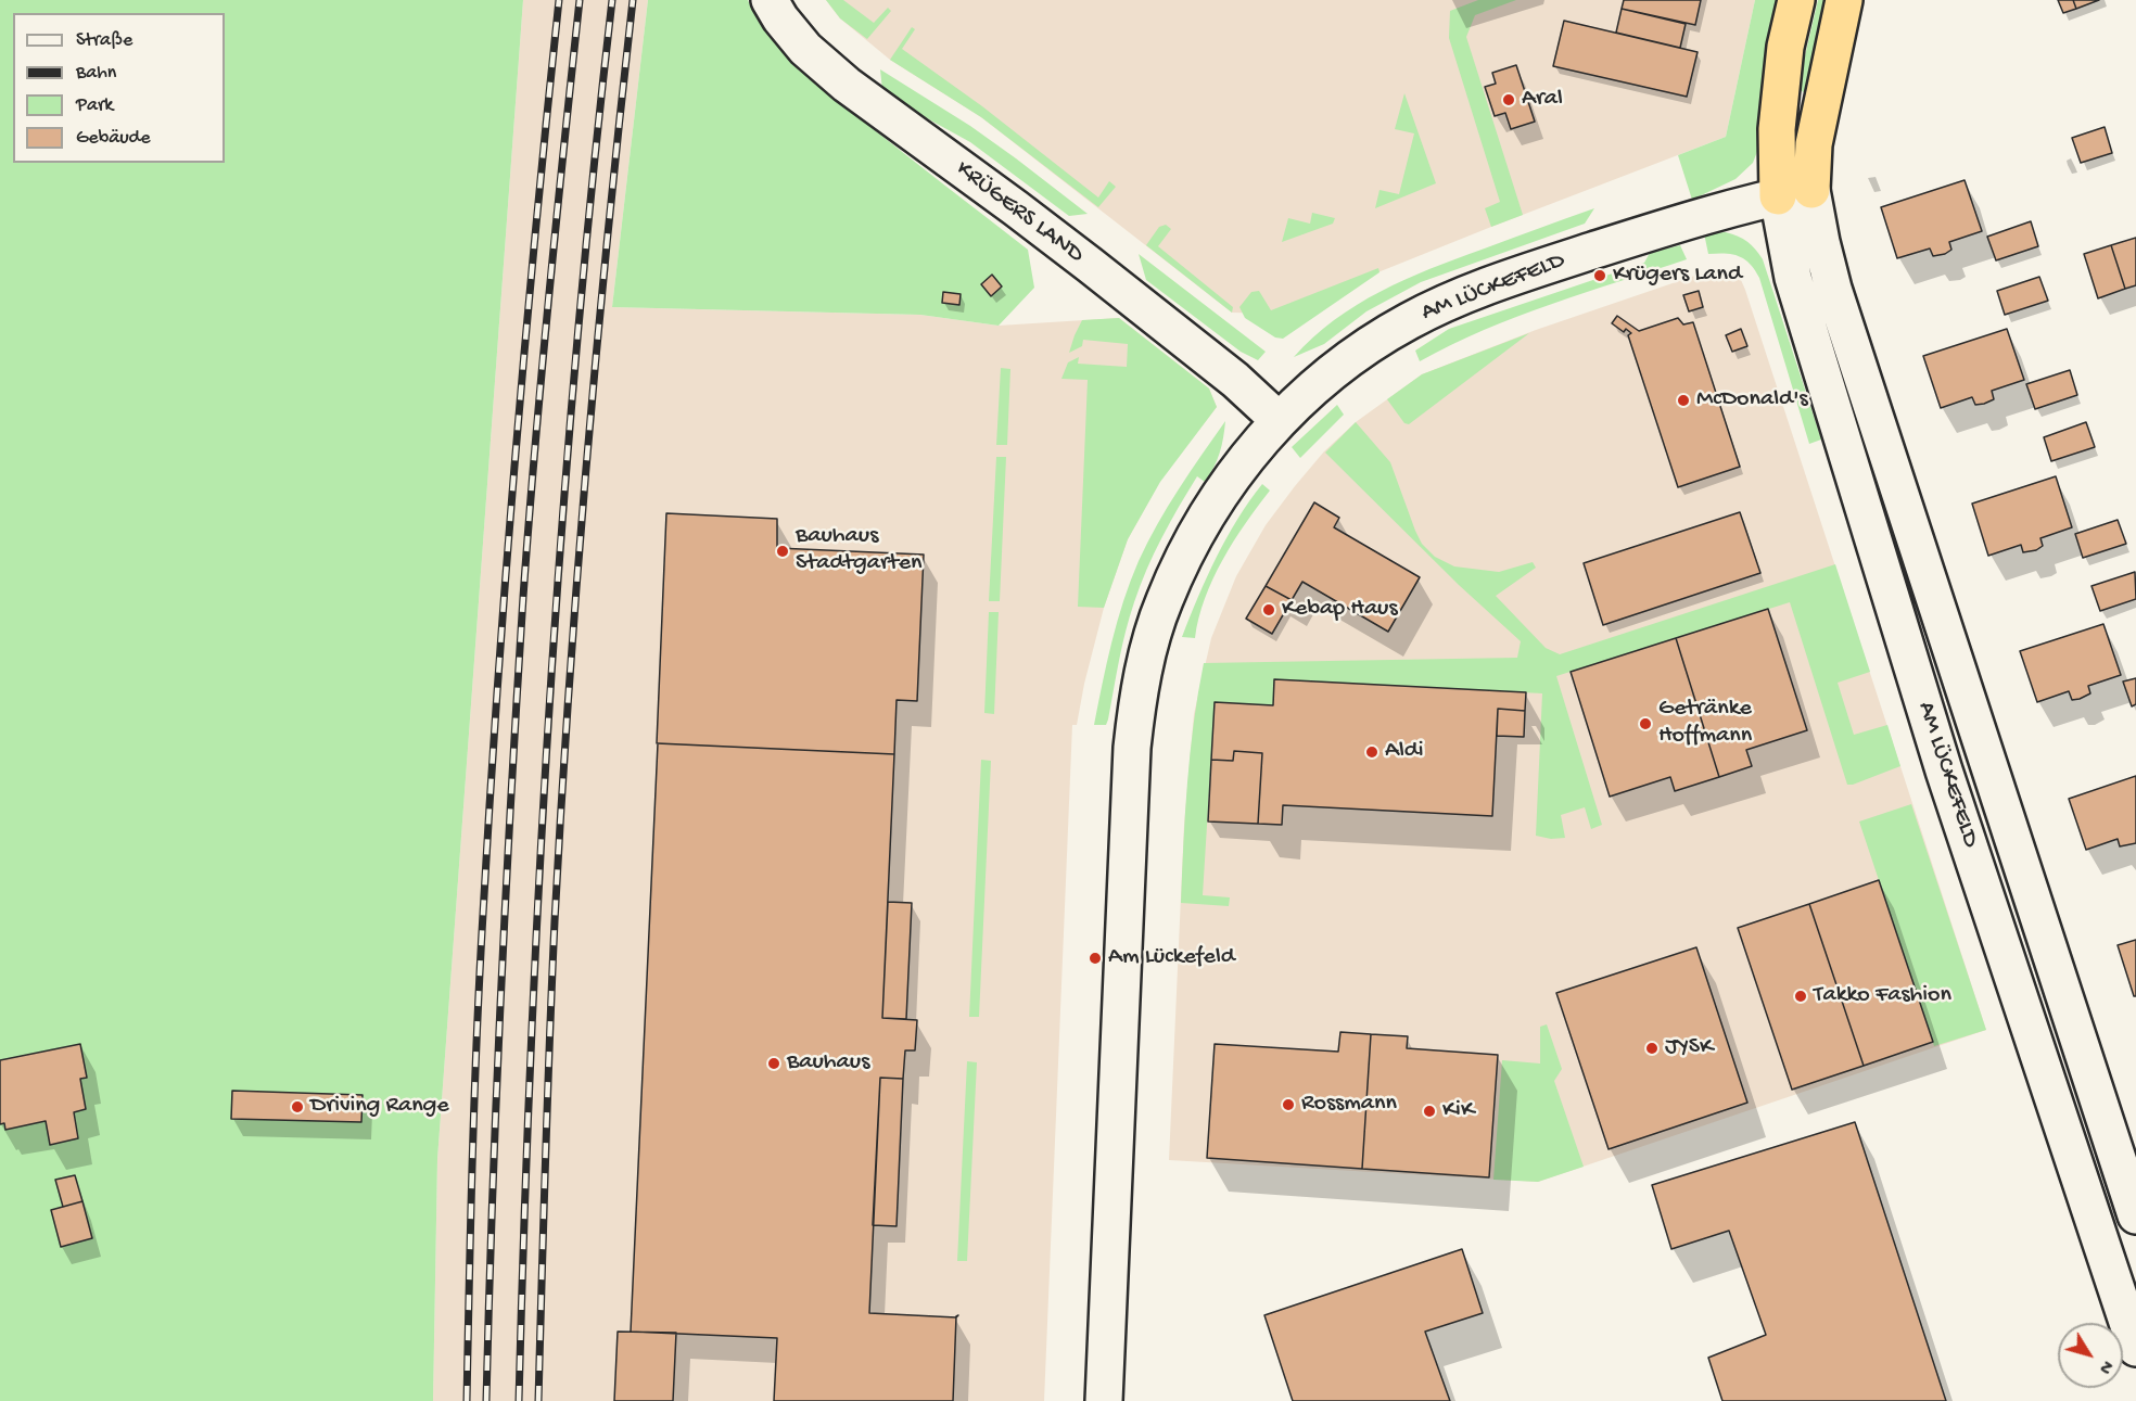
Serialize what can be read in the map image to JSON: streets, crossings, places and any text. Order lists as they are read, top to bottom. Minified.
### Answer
{"streets":{"street":["KRÜGERS LAND","AM LÜCKEFELD"]},"crossings":[["KRÜGERS LAND","AM LÜCKEFELD"]],"places":["Aral","Krügers Land","McDonald's","Bauhaus Stadtgarten","Kebap Haus","Getränke Hoffmann","Aldi","Am Lückefeld","Takko Fashion","JYSK","Bauhaus","Rossmann","Driving Range","KiK"],"legend":["Straße","Bahn","Park","Gebäude"],"north":"bottom right"}
